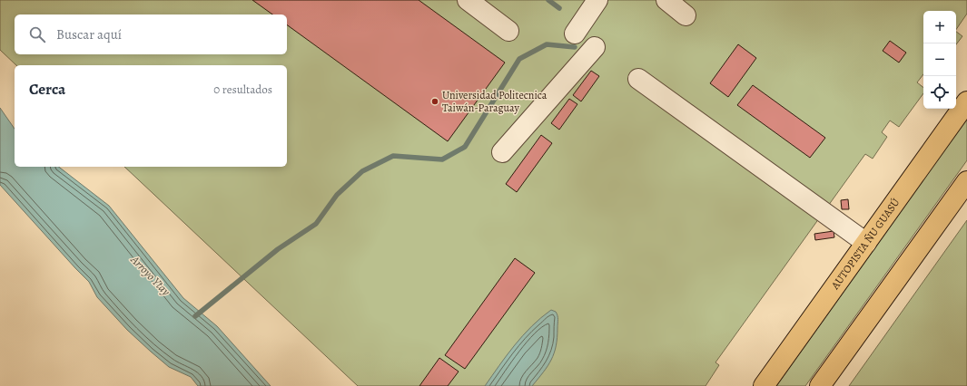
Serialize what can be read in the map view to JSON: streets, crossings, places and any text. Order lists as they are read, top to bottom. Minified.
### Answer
{"streets":{"highway":["AUTOPISTA ÑU GUASÚ"]},"water":["Arroyo Ytay"],"places":["Universidad Politecnica Taiwán-Paraguay"],"page":{"map_buttons":["+","−"],"search":"Buscar aquí","heading":["Cerca","0 resultados"]}}
